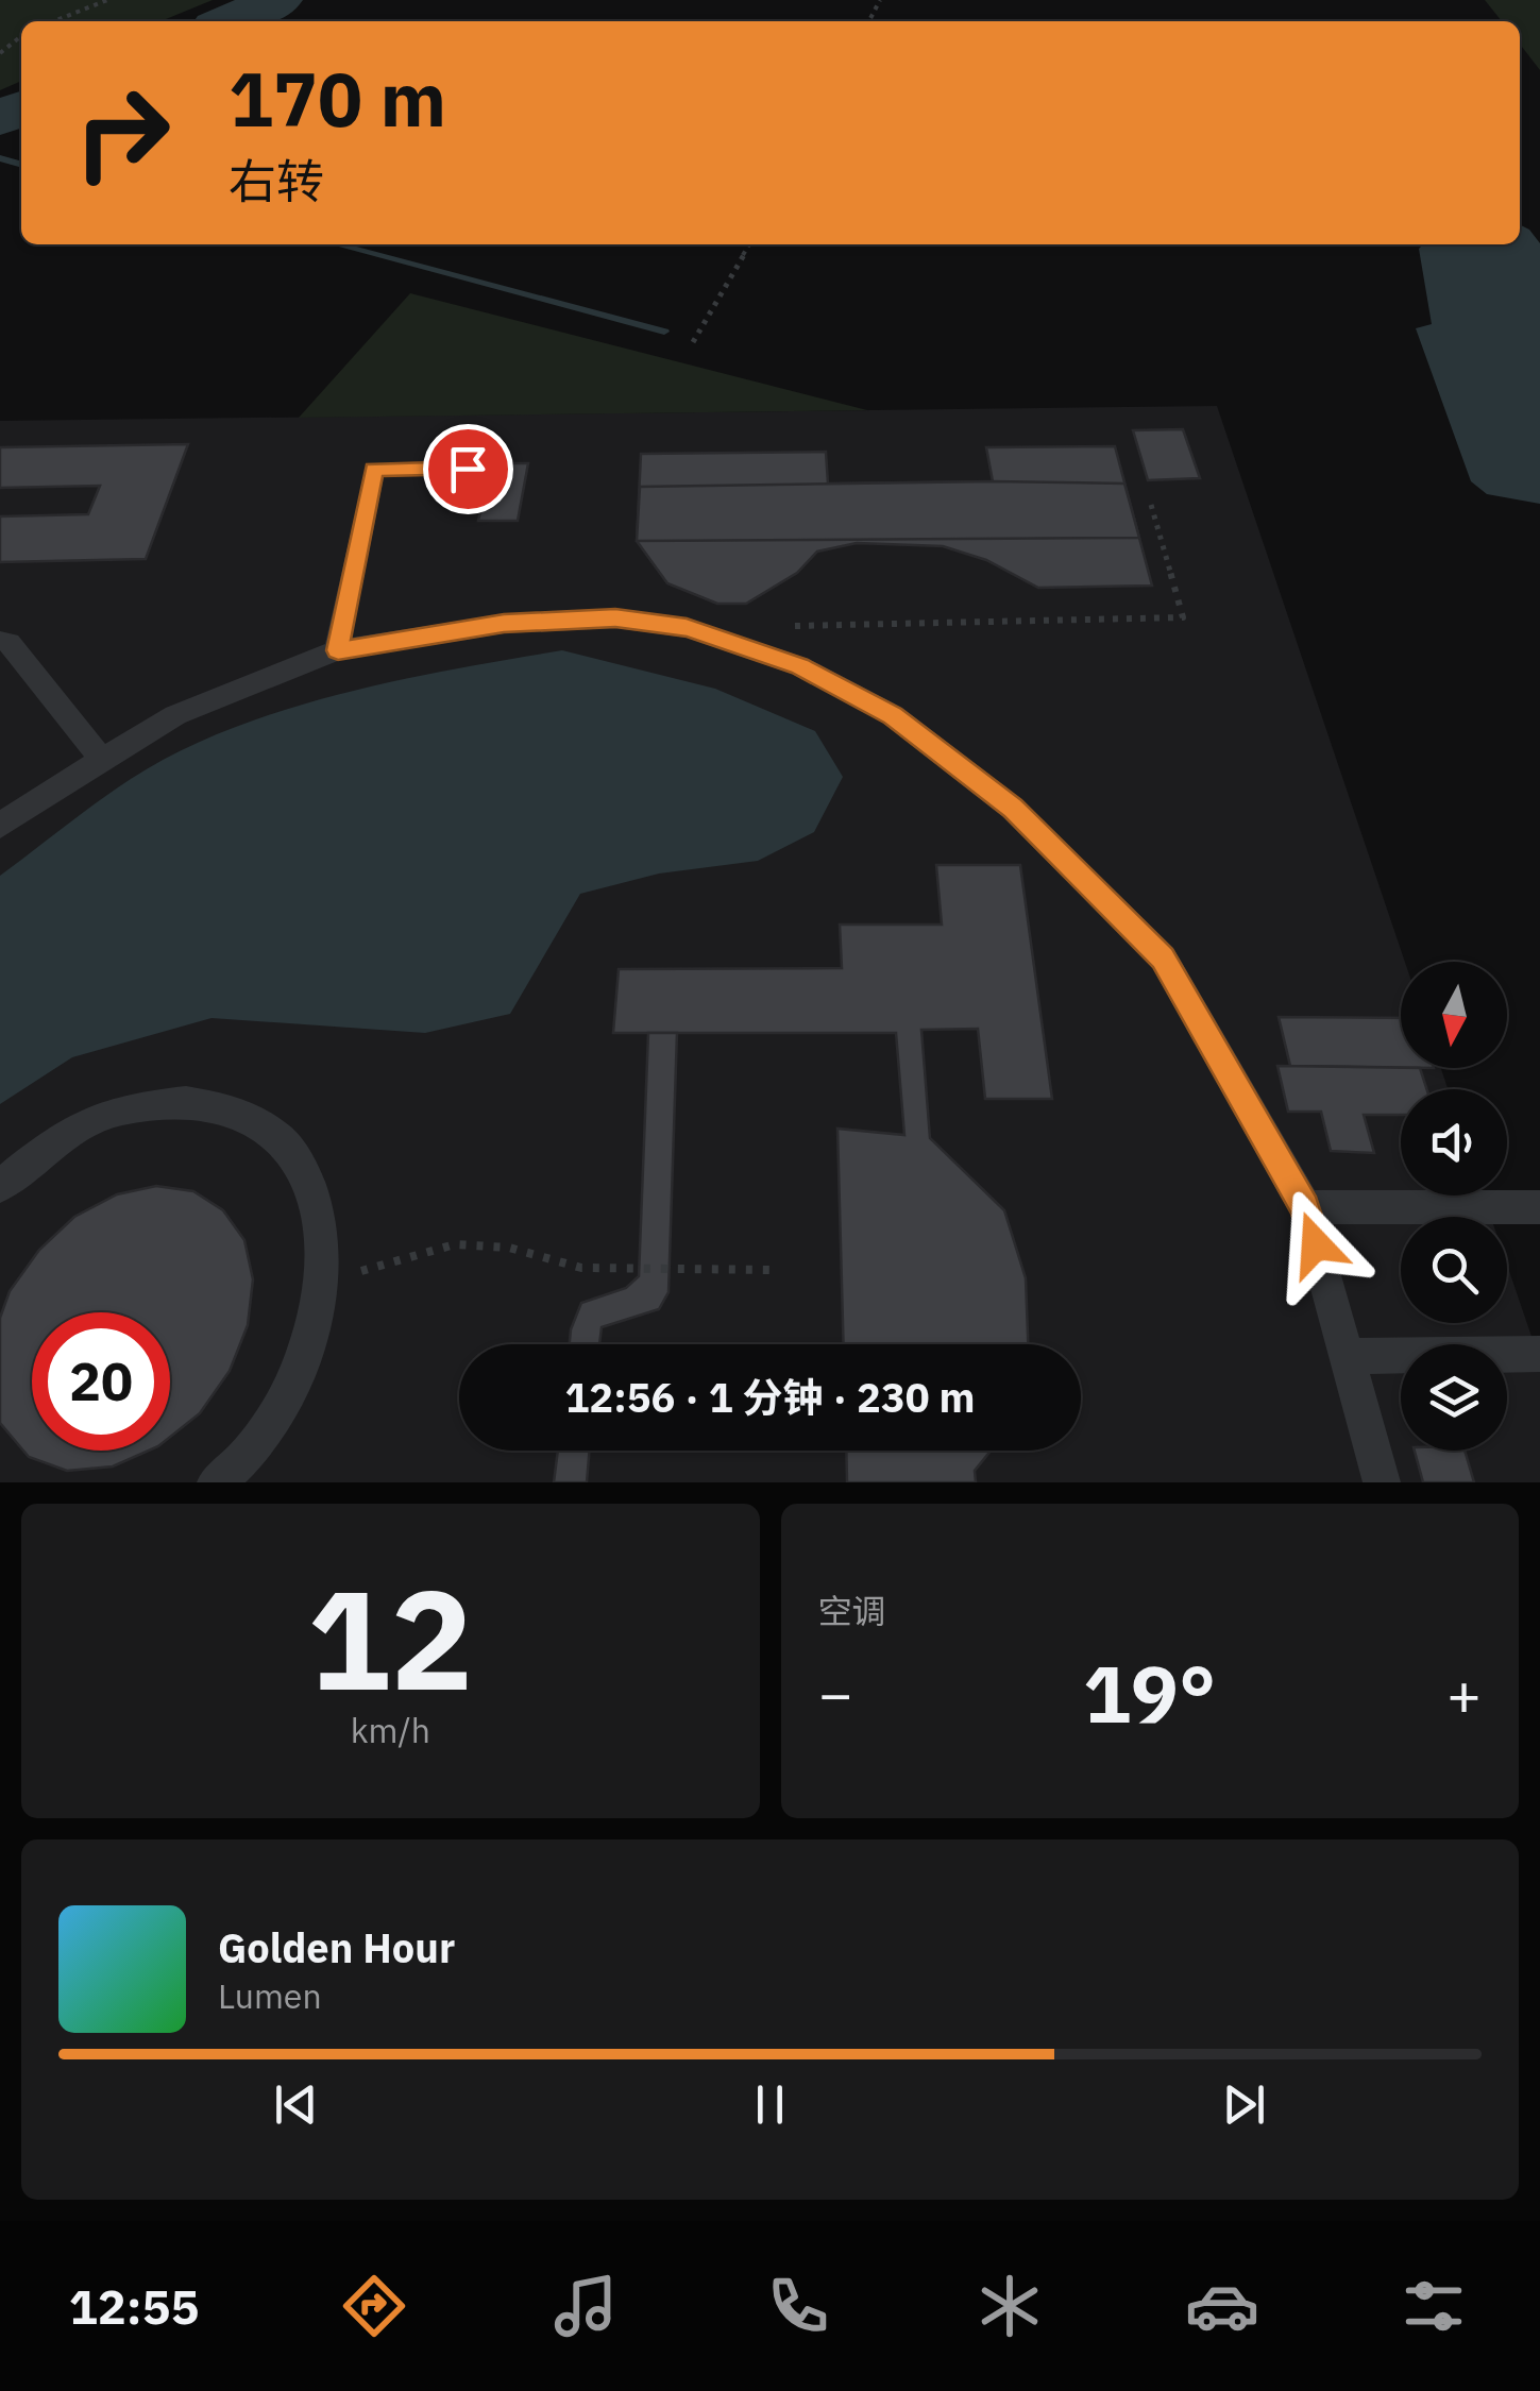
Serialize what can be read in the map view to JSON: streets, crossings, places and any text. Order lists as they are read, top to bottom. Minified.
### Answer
{"north":"bottom","page":{"turn":["170 m","右转"],"limit":"20","trip":"12:56 · 1 分钟 · 230 m","tile":[["12","km/h"],"空调"],"heat":["−","19°","+"],"song":["Golden Hour","Lumen"],"tabs":"12:55"}}
